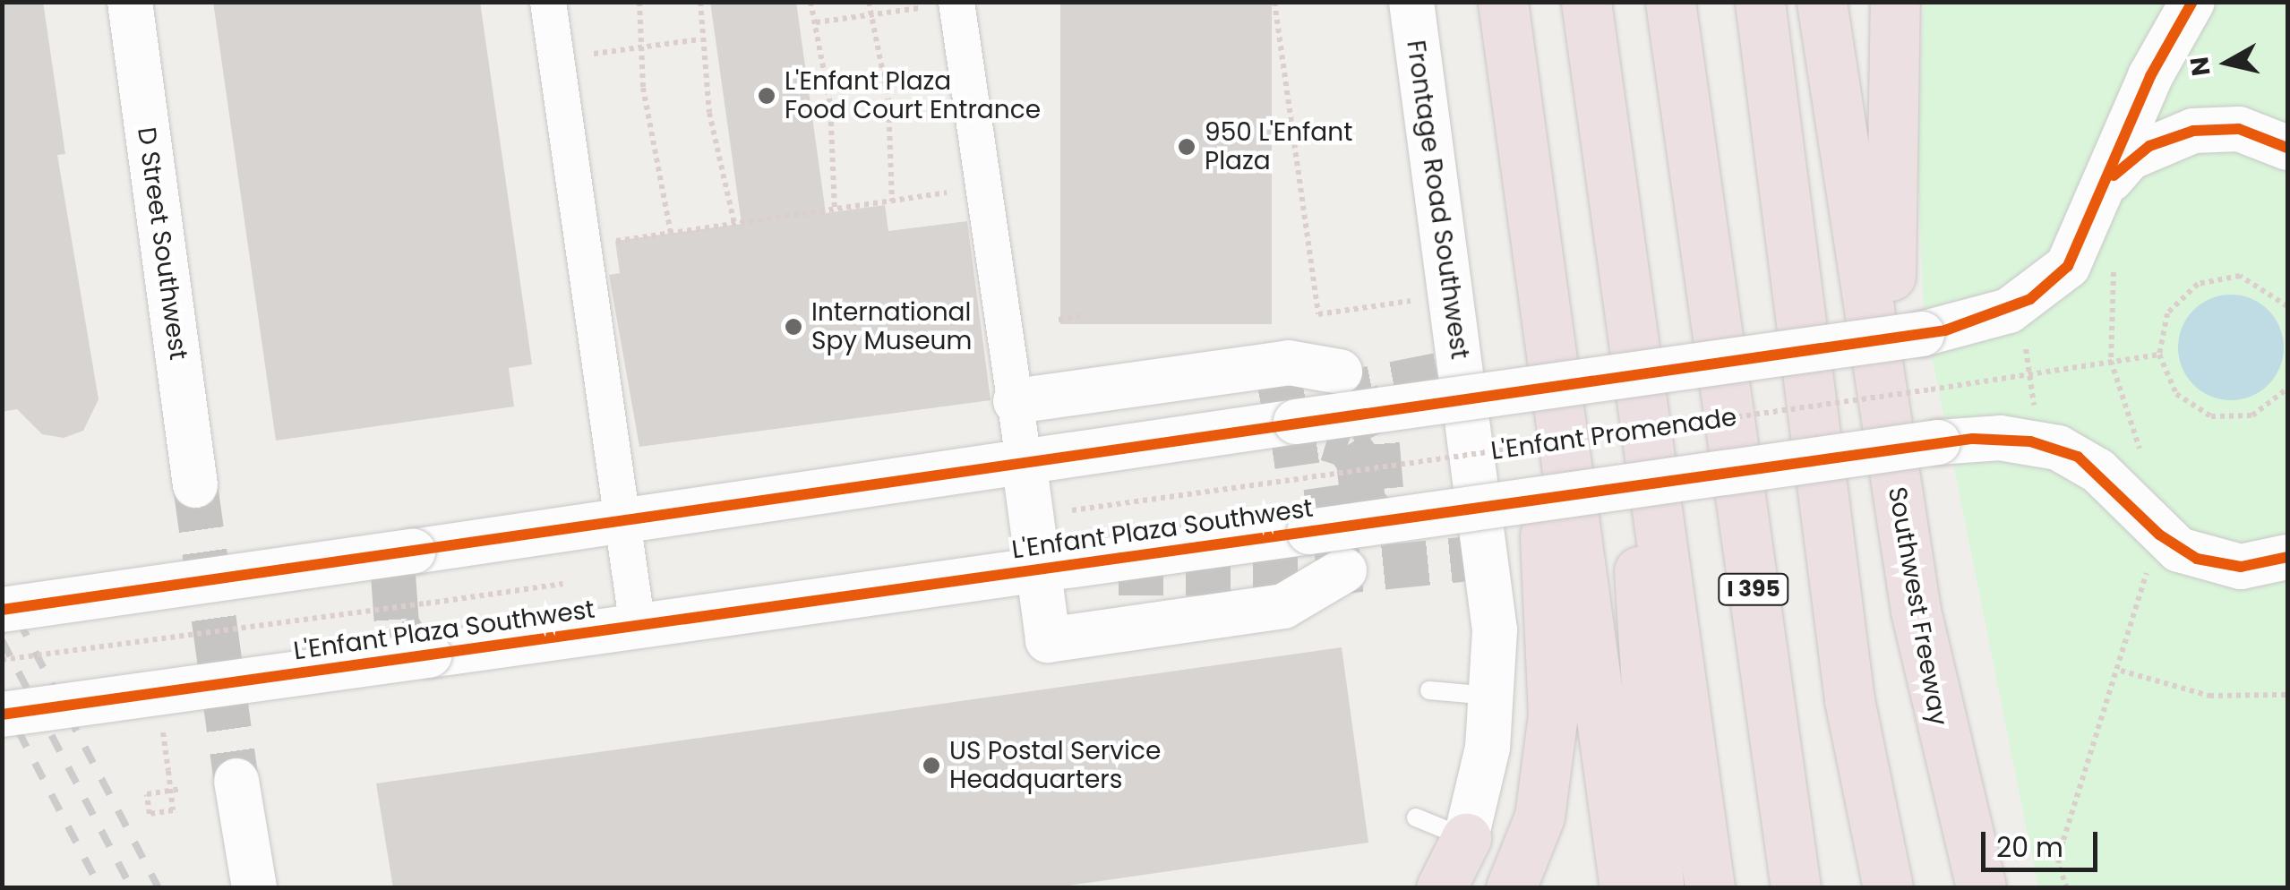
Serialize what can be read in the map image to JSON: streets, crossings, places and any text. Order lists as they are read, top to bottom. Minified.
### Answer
{"streets":{"highway":["I 395","Southwest Freeway"],"street":["Frontage Road Southwest","D Street Southwest","L'Enfant Plaza Southwest"],"path":["L'Enfant Promenade"]},"places":["L'Enfant Plaza Food Court Entrance","950 L'Enfant Plaza","International Spy Museum","US Postal Service Headquarters"],"scale_bar":"20 m","north":"left"}
